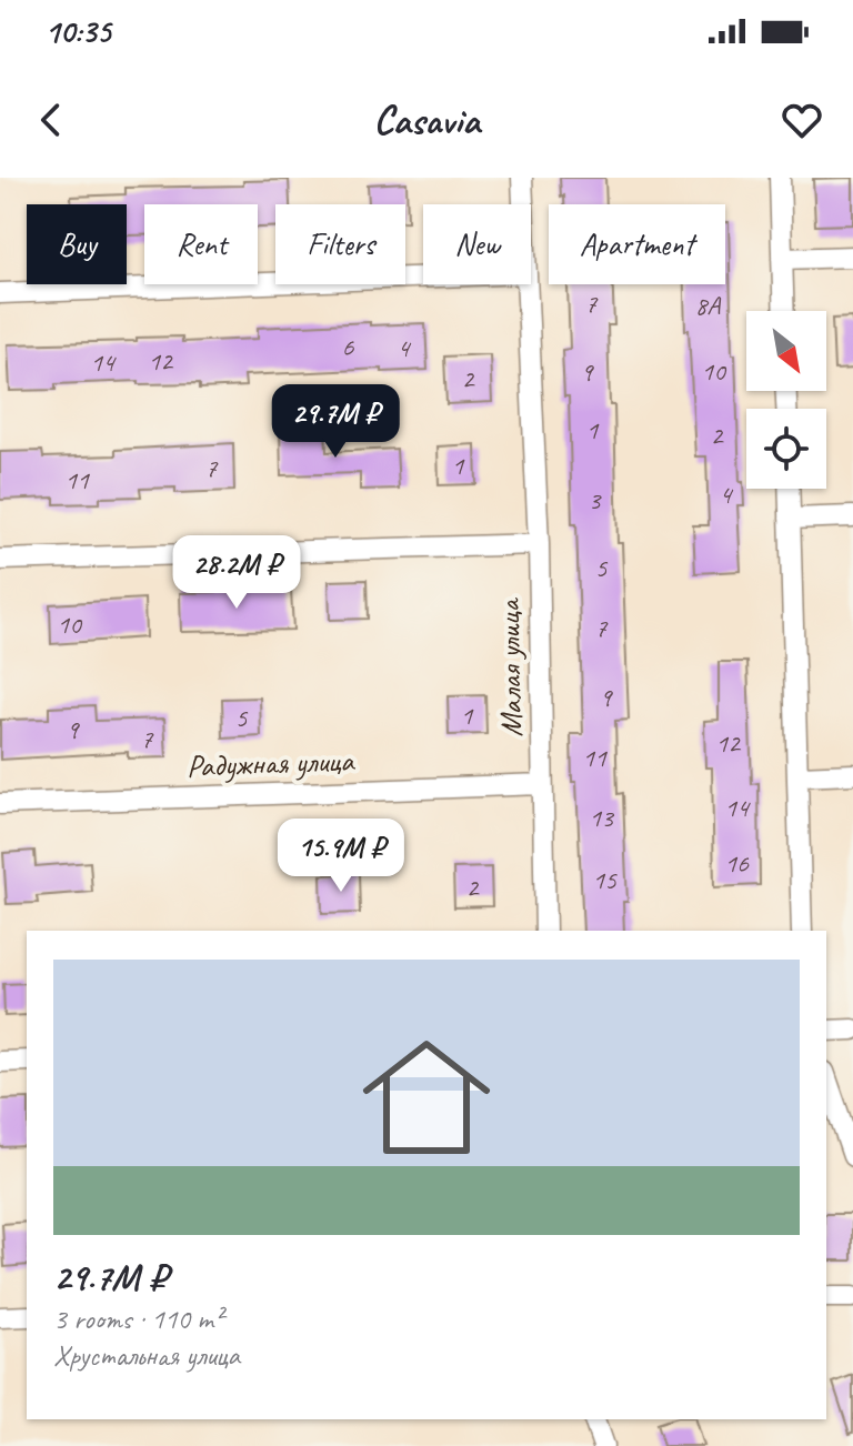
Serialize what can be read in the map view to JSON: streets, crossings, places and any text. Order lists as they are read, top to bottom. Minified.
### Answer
{"streets":{"street":["Малая улица","Радужная улица"]},"crossings":[["Малая улица","Радужная улица"]],"house_numbers":["7","8А","6","4","12","14","10","9","2","1","2","1","7","11","4","3","5","10","7","9","1","5","9","7","12","11","14","13","16","15","2"],"north":"bottom right","page":{"status":"10:35","header":"Casavia","chip":["Buy","Rent","Filters","New","Apartment"],"price":["29.7M ₽","28.2M ₽","15.9M ₽"],"list":[{"name":"29.7M ₽","note":"3 rooms · 110 m² · Хрустальная улица"}]}}
